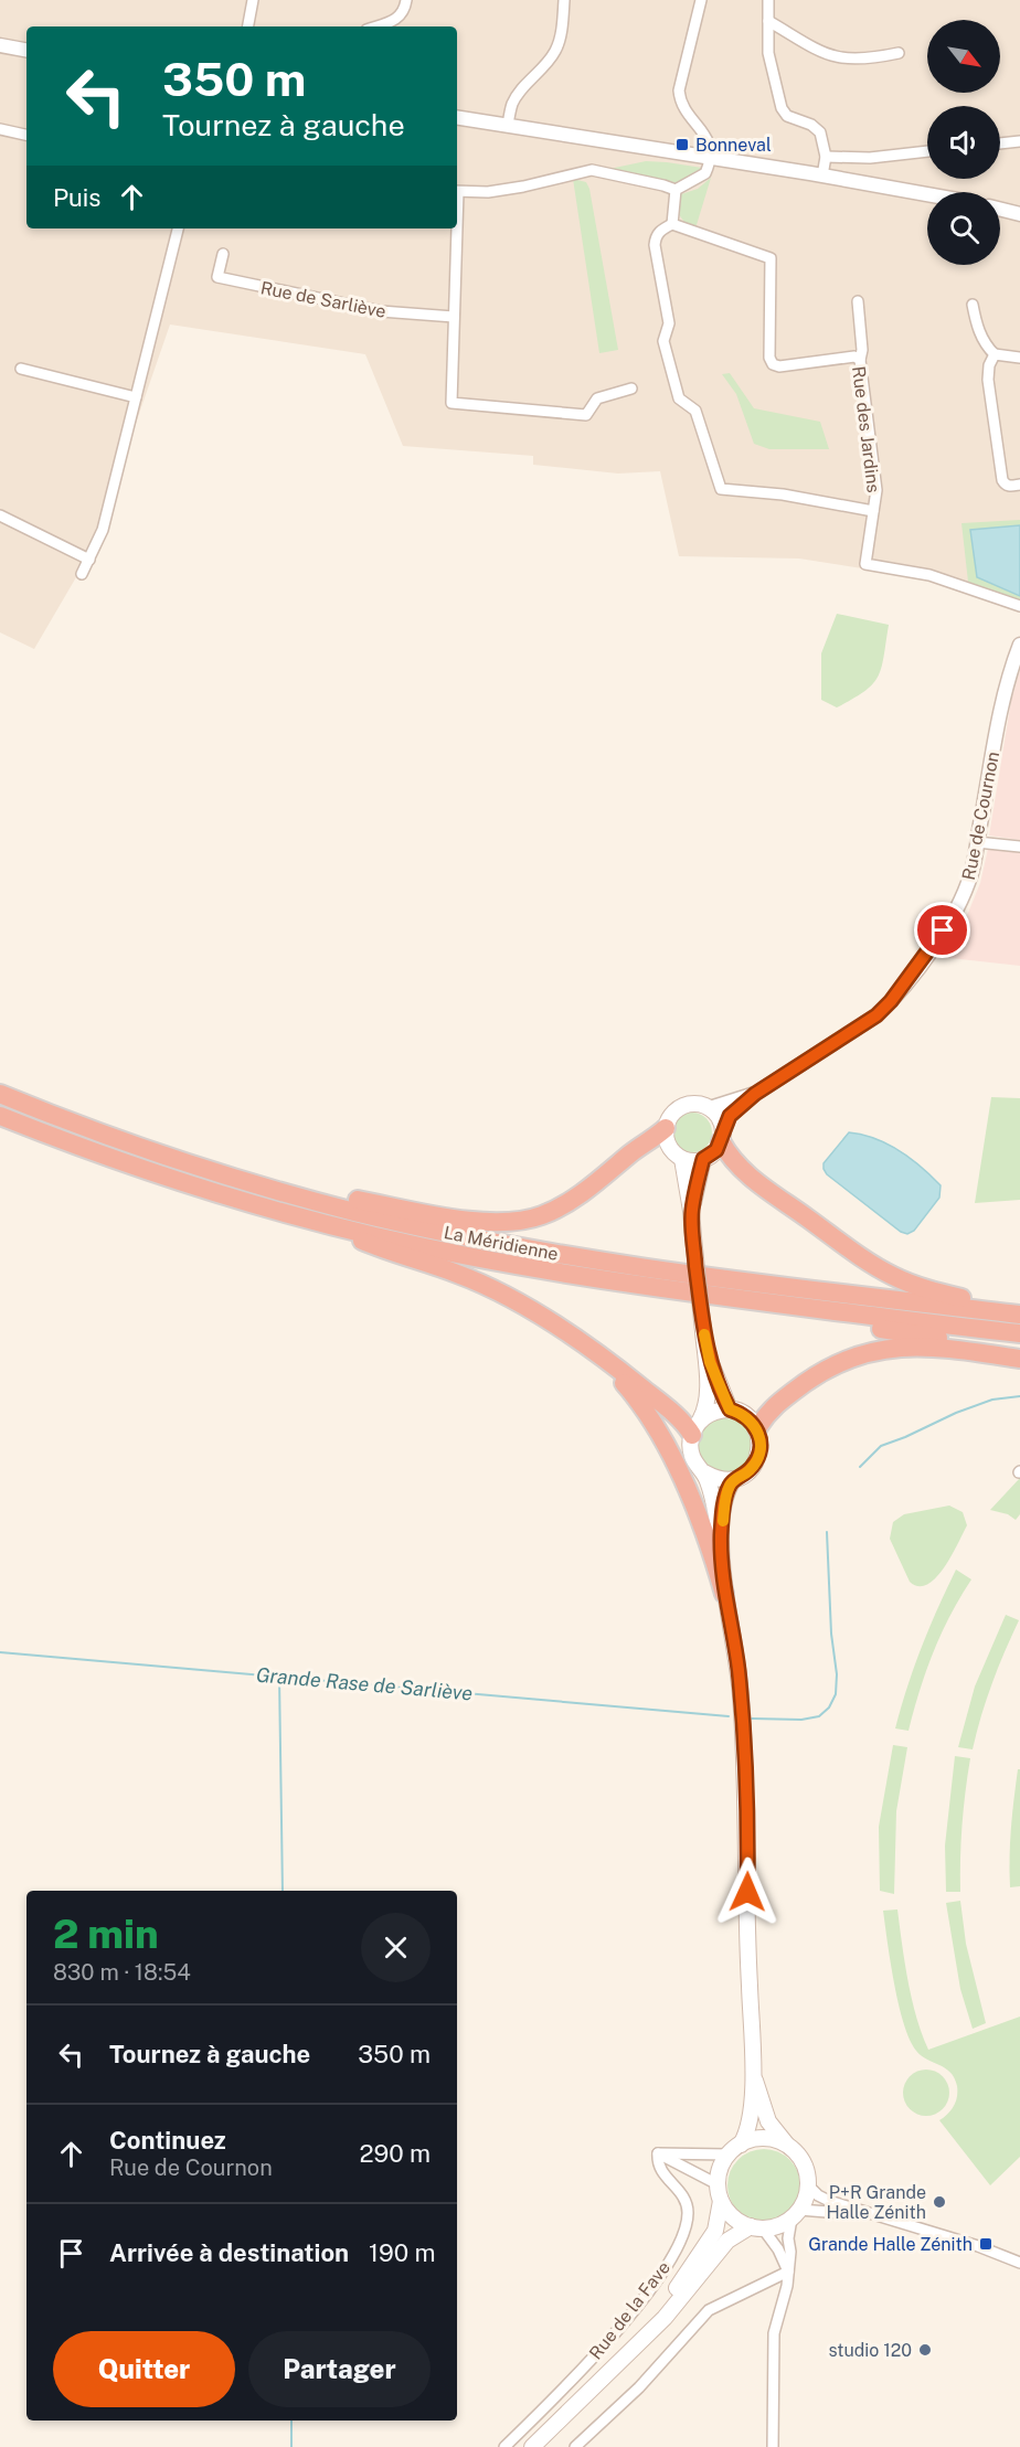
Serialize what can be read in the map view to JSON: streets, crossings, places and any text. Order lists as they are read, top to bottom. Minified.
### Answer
{"streets":{"highway":["La Méridienne"],"street":["Rue de Sarliève","Rue des Jardins","Rue de Cournon","Rue de la Fave"]},"water":["Grande Rase de Sarliève"],"places":{"transit":["Bonneval","Grande Halle Zénith"],"other":["P+R Grande Halle Zénith","studio 120"]},"north":"bottom right","page":{"turn":["350 m","Tournez à gauche"],"then":"Puis","heading":["2 min","830 m · 18:54"],"list":[{"name":"Tournez à gauche","value":"350 m"},{"name":"Continuez","note":"Rue de Cournon","value":"290 m"},{"name":"Arrivée à destination","value":"190 m"}],"buttons":["Quitter","Partager"]}}
